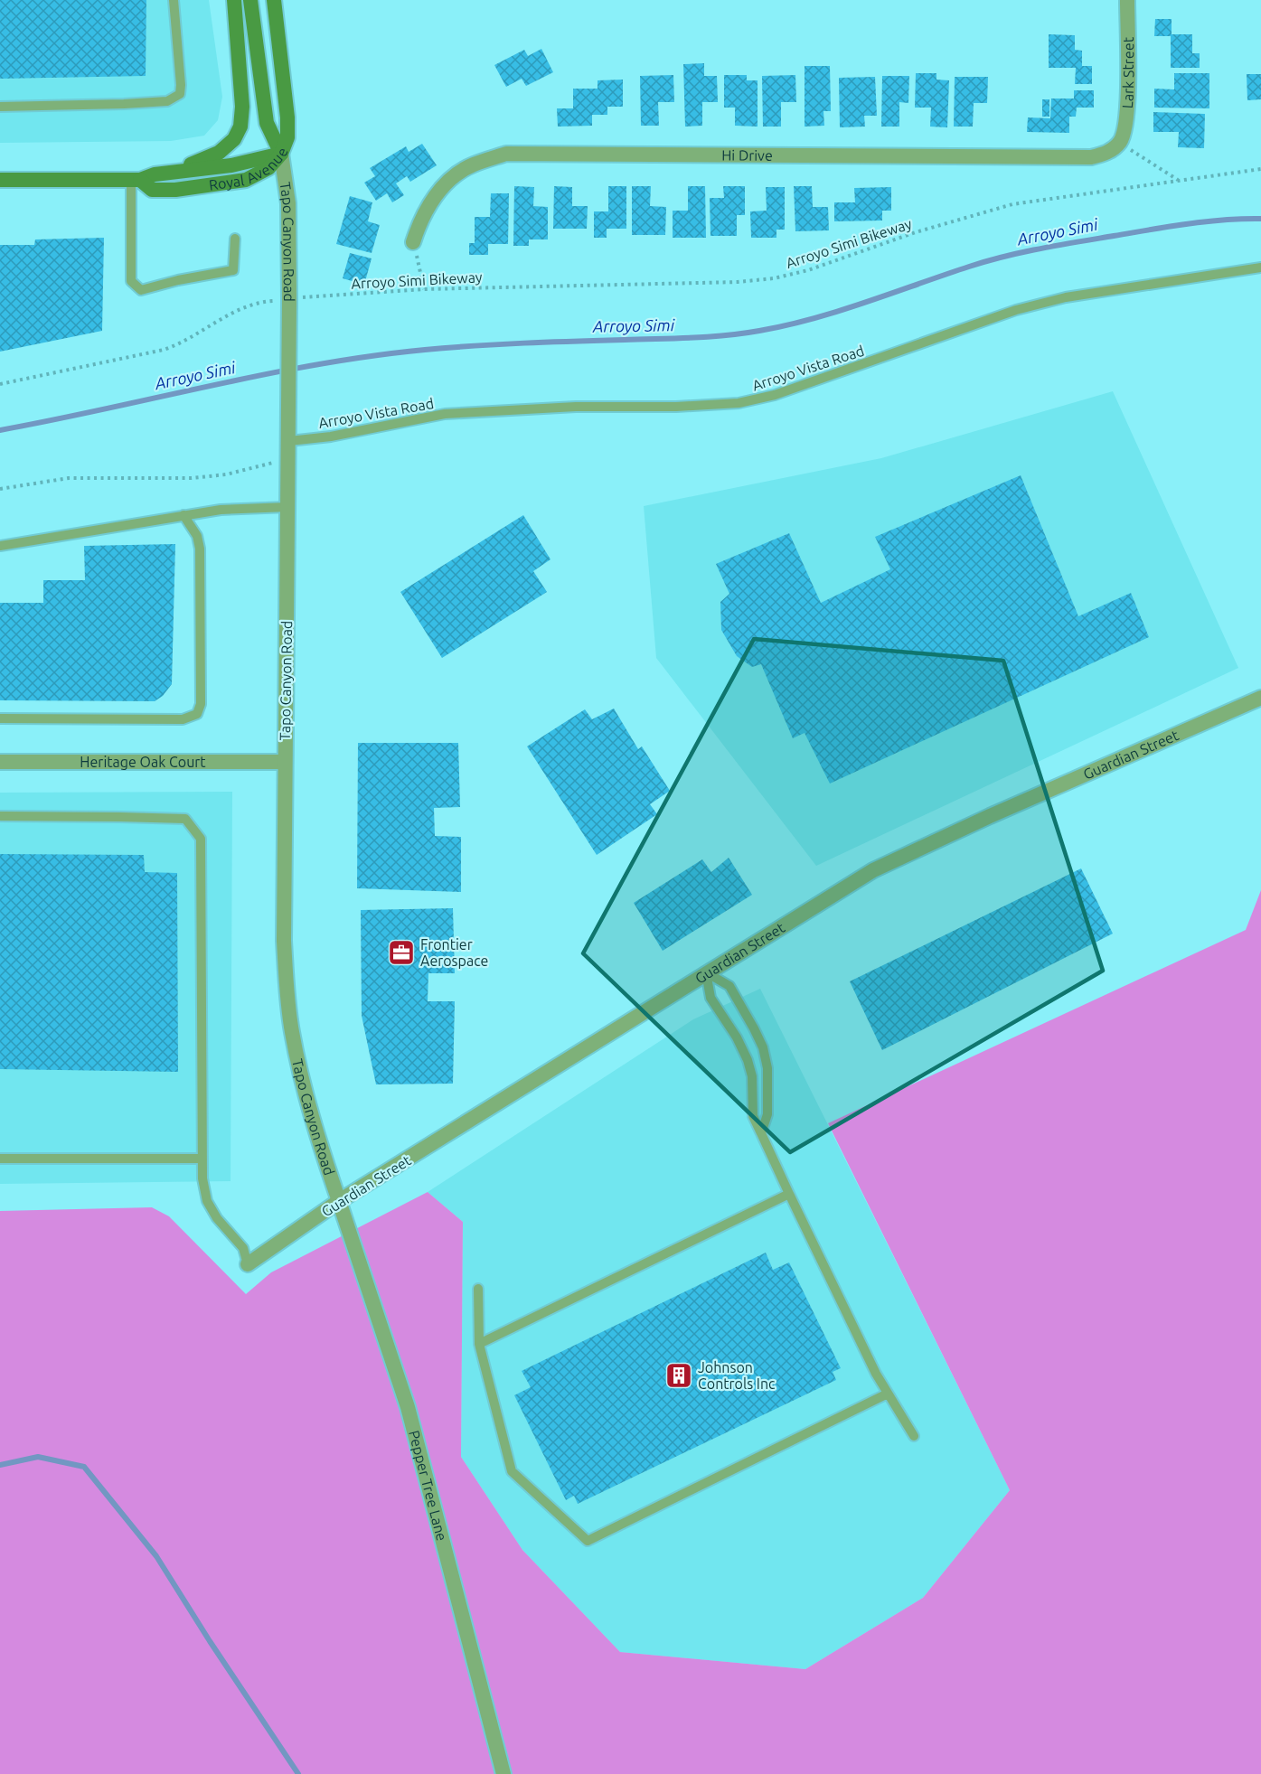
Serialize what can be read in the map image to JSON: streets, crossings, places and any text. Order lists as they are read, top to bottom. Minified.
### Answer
{"streets":{"main road":["Royal Avenue","Tapo Canyon Road"],"street":["Lark Street","Hi Drive","Guardian Street","Heritage Oak Court","Pepper Tree Lane"],"lane":["Arroyo Vista Road"],"path":["Arroyo Simi Bikeway"]},"crossings":[["Lark Street","Hi Drive"],["Royal Avenue","Tapo Canyon Road"],["Tapo Canyon Road","Arroyo Vista Road"],["Tapo Canyon Road","Guardian Street"],["Tapo Canyon Road","Heritage Oak Court"],["Tapo Canyon Road","Pepper Tree Lane"],["Guardian Street","Pepper Tree Lane"]],"water":["Arroyo Simi"],"places":{"office":["Frontier Aerospace"],"building":["Johnson Controls Inc"]}}
